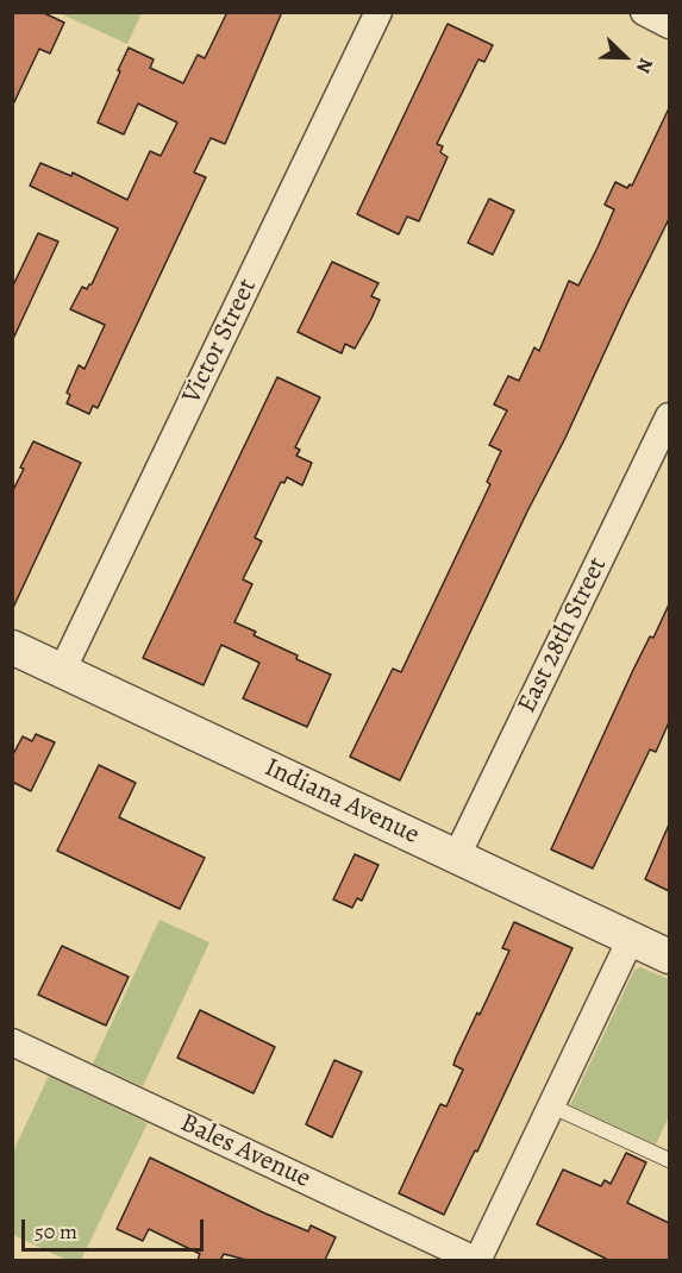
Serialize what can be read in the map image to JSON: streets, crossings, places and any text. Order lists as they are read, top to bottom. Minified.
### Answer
{"streets":{"street":["Victor Street","East 28th Street","Indiana Avenue","Bales Avenue"]},"crossings":[["Victor Street","Indiana Avenue"],["East 28th Street","Indiana Avenue"]],"scale_bar":"50 m","north":"bottom right"}
